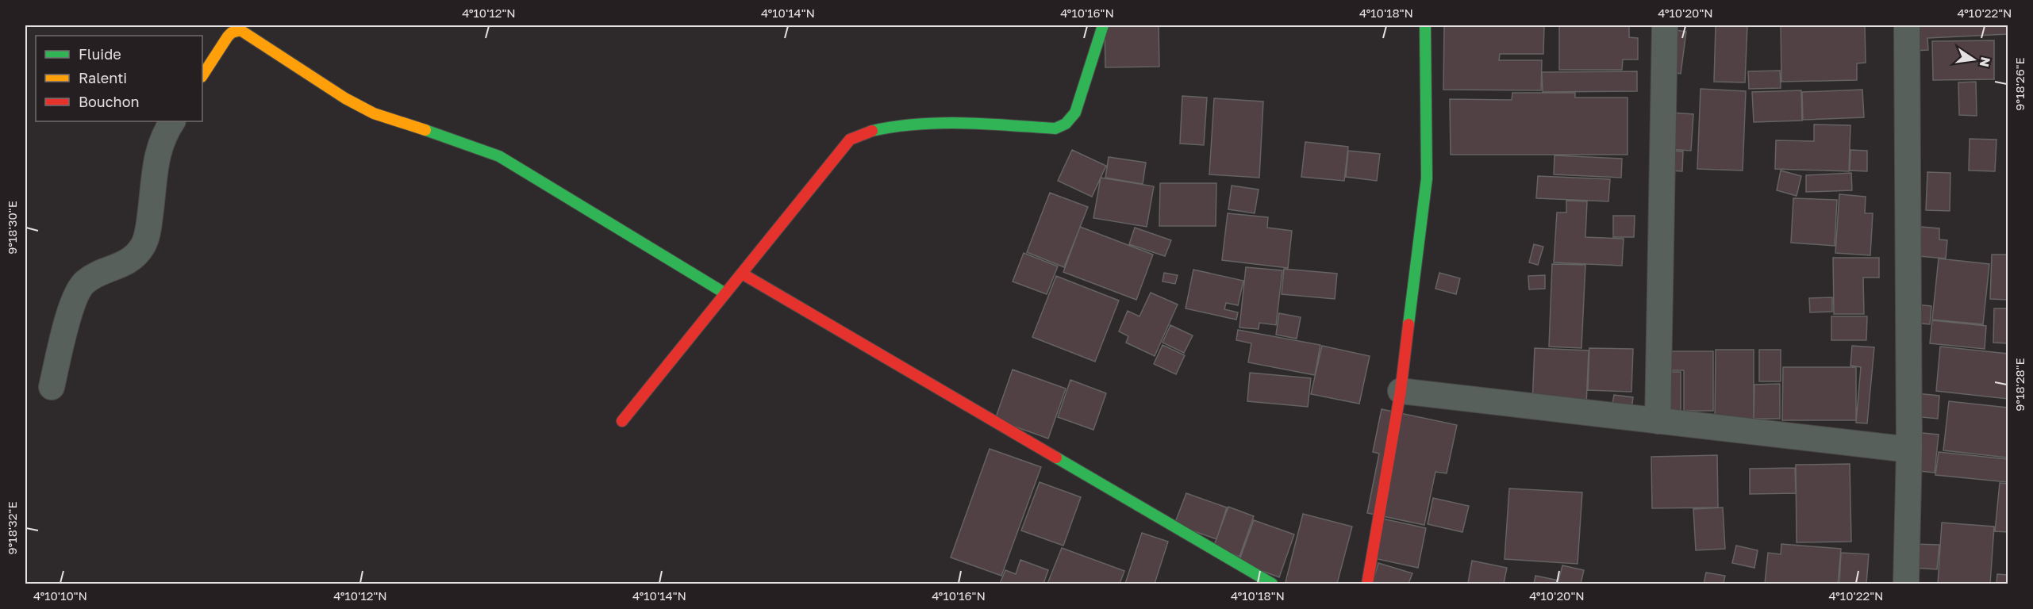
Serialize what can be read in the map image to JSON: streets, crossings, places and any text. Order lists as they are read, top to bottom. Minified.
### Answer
{"legend":["Fluide","Ralenti","Bouchon"],"north":"right","coordinates":["4°10'12\"N","4°10'14\"N","4°10'16\"N","4°10'18\"N","4°10'20\"N","4°10'22\"N","9°18'26\"E","9°18'30\"E","9°18'28\"E","9°18'32\"E","4°10'10\"N"]}
